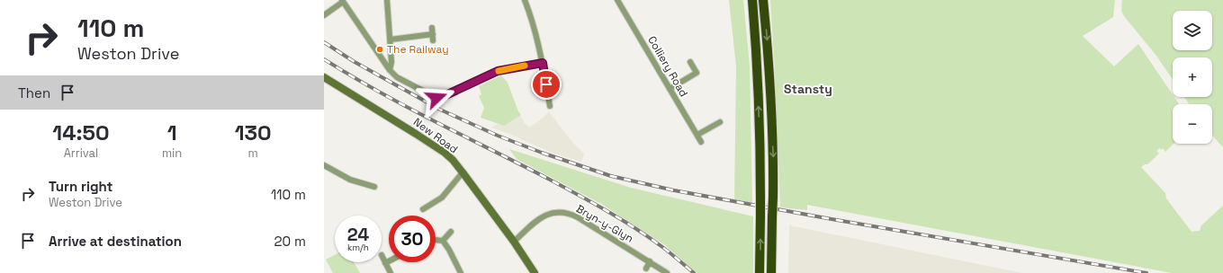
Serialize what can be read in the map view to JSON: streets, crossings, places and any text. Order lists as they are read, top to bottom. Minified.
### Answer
{"streets":{"main road":["New Road"],"street":["Colliery Road","Bryn-y-Glyn"]},"crossings":[["New Road","Bryn-y-Glyn"]],"districts":["Stansty"],"places":["The Railway"],"page":{"turn":["110 m","Weston Drive"],"map_buttons":["+","−"],"then":"Then","eta":["14:50","Arrival","1","min","130","m"],"list":[{"name":"Turn right","note":"Weston Drive","value":"110 m"},{"name":"Arrive at destination","value":"20 m"}],"speed":"24 km/h","limit":"30"}}
